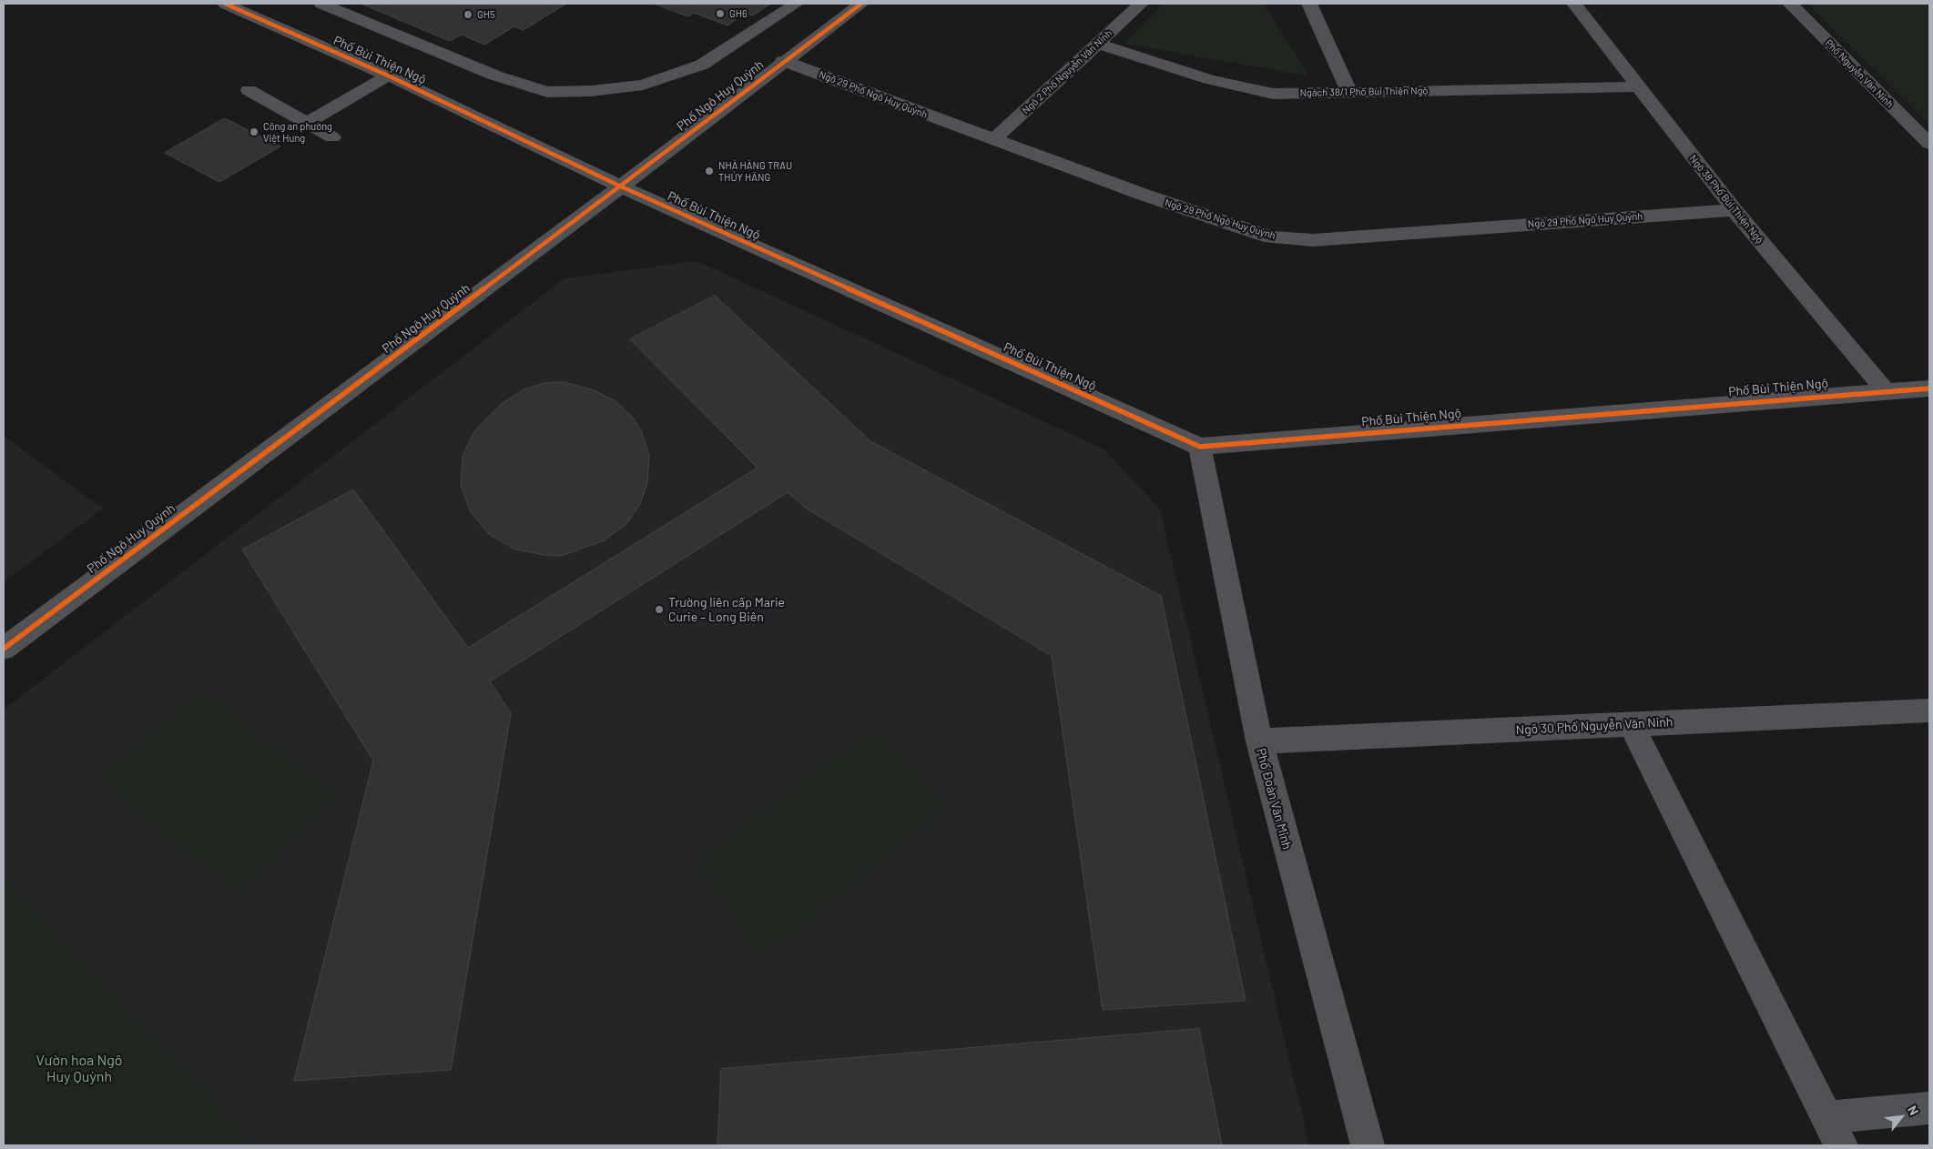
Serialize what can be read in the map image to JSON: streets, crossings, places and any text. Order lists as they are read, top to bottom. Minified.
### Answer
{"streets":{"street":["Phố Bùi Thiện Ngộ","Ngõ 2 Phố Nguyễn Văn Ninh","Phố Nguyễn Văn Ninh","Ngách 38/1 Phố Bùi Thiện Ngộ","Ngõ 29 Phố Ngô Huy Quỳnh","Phố Ngô Huy Quỳnh","Ngõ 38 Phố Bùi Thiện Ngộ","Ngõ 30 Phố Nguyễn Văn Ninh","Phố Đoàn Văn Minh"]},"crossings":[["Phố Bùi Thiện Ngộ","Phố Ngô Huy Quỳnh"],["Phố Bùi Thiện Ngộ","Ngõ 38 Phố Bùi Thiện Ngộ"],["Phố Bùi Thiện Ngộ","Phố Đoàn Văn Minh"],["Ngõ 2 Phố Nguyễn Văn Ninh","Ngách 38/1 Phố Bùi Thiện Ngộ"],["Ngõ 2 Phố Nguyễn Văn Ninh","Ngõ 29 Phố Ngô Huy Quỳnh"],["Ngách 38/1 Phố Bùi Thiện Ngộ","Ngõ 38 Phố Bùi Thiện Ngộ"],["Ngõ 29 Phố Ngô Huy Quỳnh","Phố Ngô Huy Quỳnh"],["Ngõ 29 Phố Ngô Huy Quỳnh","Ngõ 38 Phố Bùi Thiện Ngộ"],["Ngõ 30 Phố Nguyễn Văn Ninh","Phố Đoàn Văn Minh"]],"parks":["Vườn hoa Ngô Huy Quỳnh"],"places":["GH6","GH5","Công an phường Việt Hưng","NHÀ HÀNG TRAU THÚY HĂNG","Trường liên cấp Marie Curie – Long Biên"],"north":"top right"}
